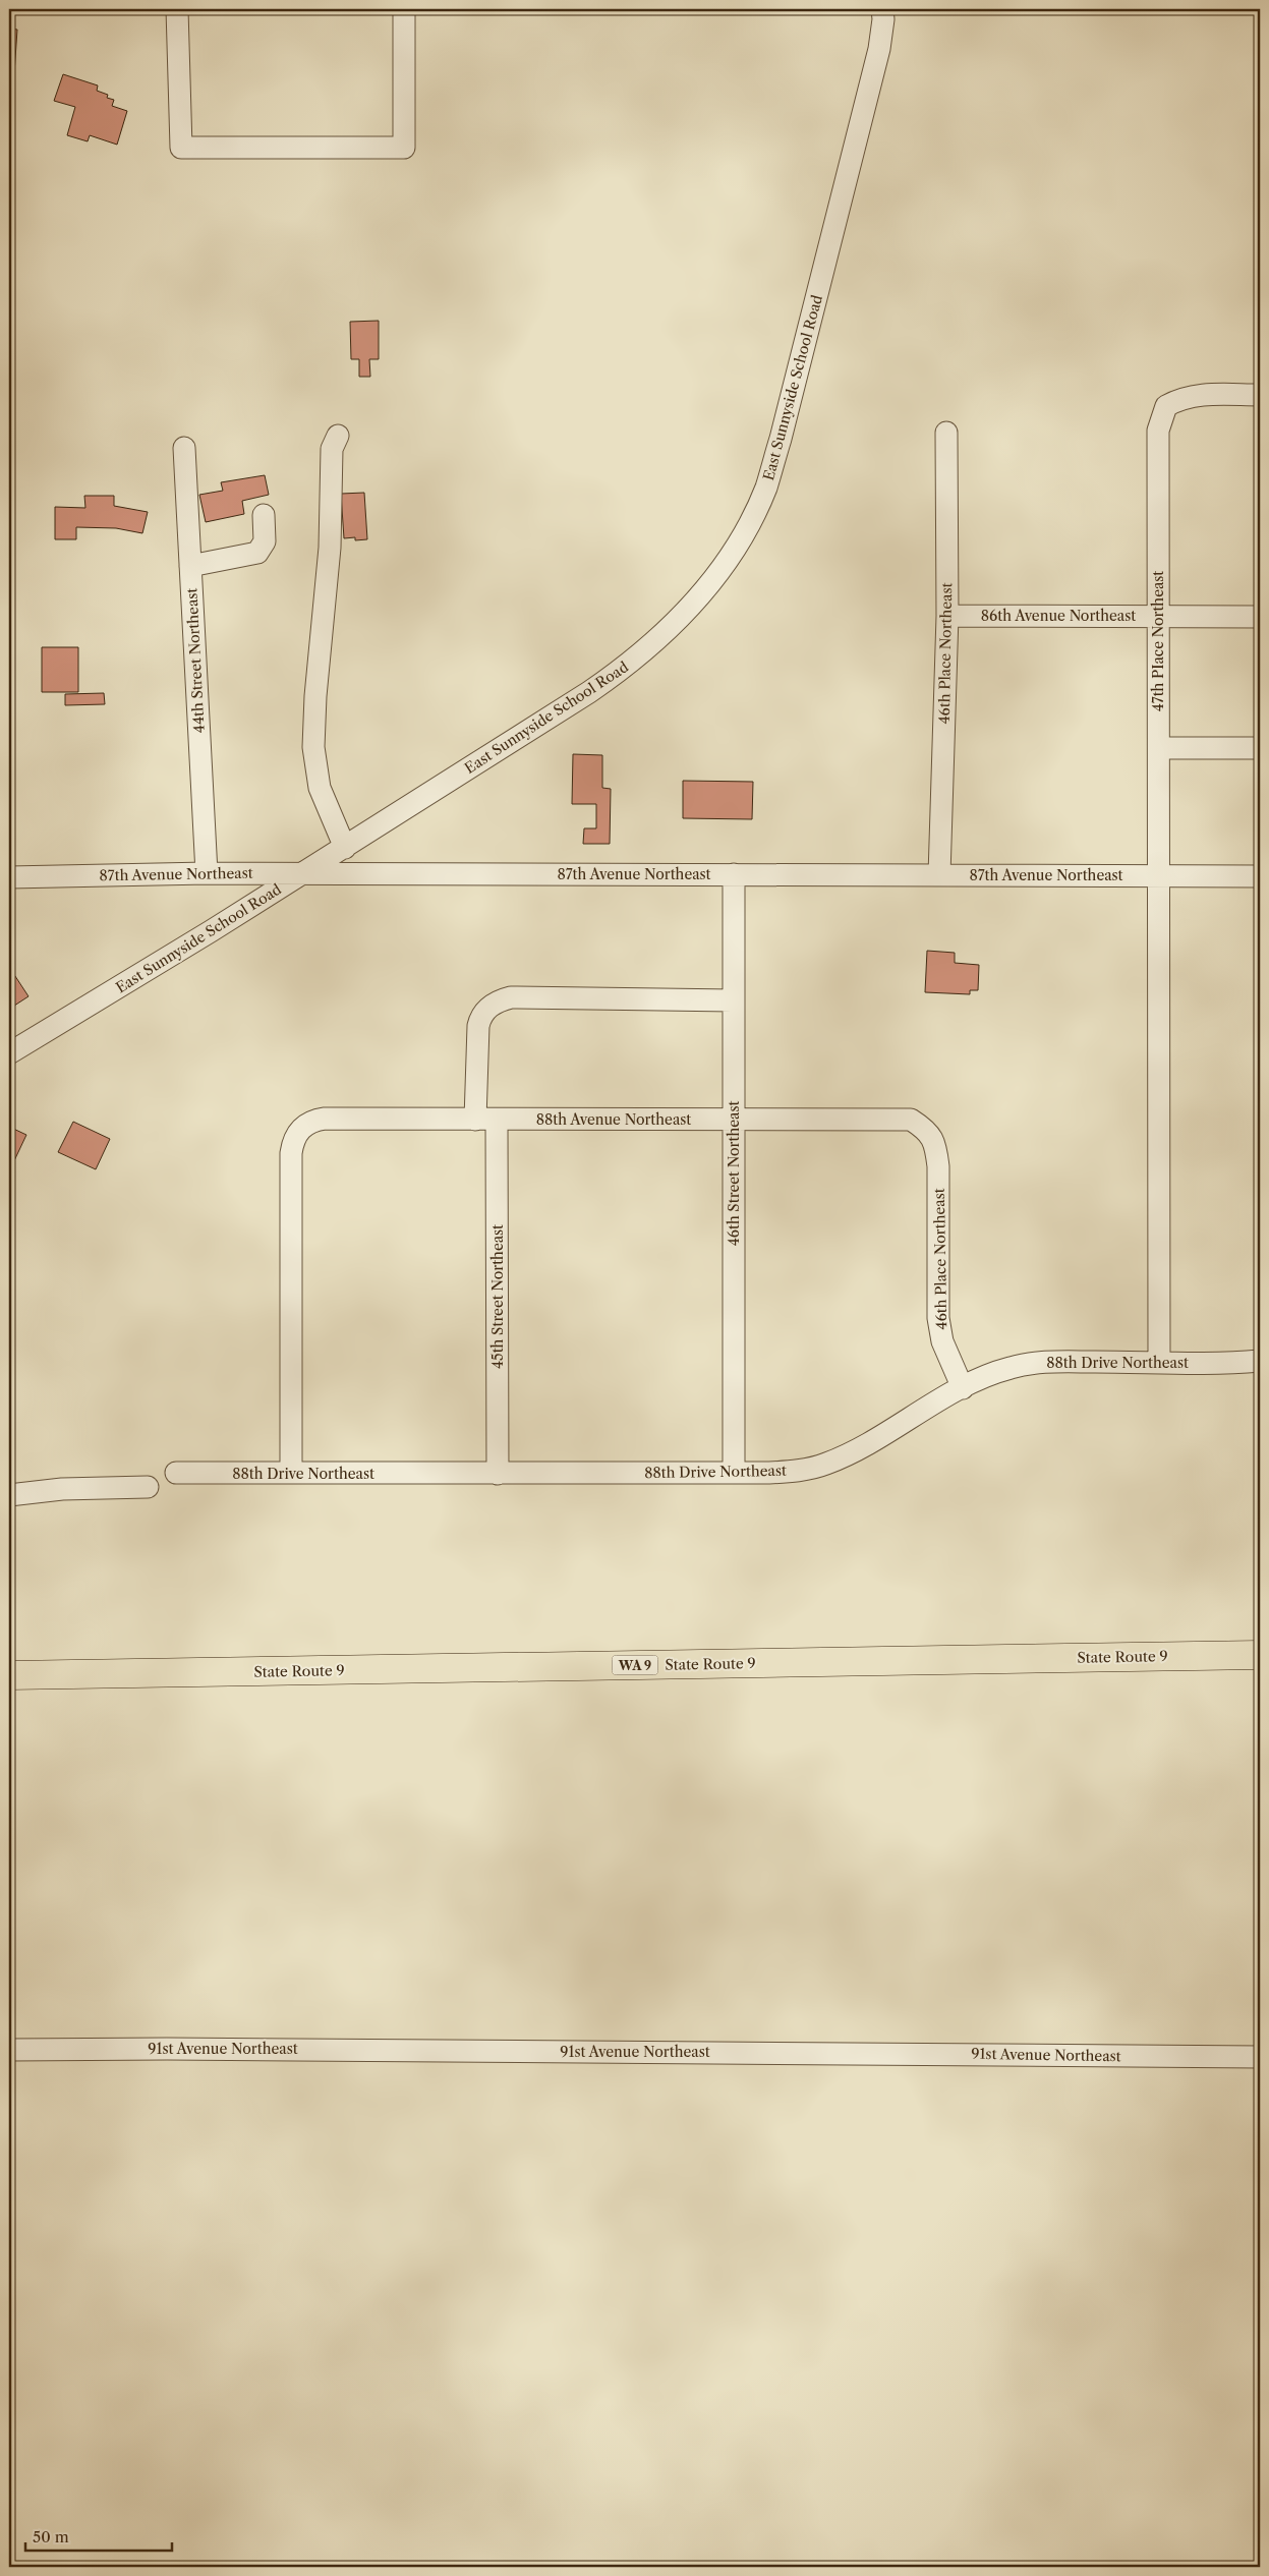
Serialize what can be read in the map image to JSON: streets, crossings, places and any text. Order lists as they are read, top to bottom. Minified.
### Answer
{"streets":{"main road":["State Route 9","WA 9"],"street":["East Sunnyside School Road","86th Avenue Northeast","47th PIace Northeast","46th Place Northeast","44th Street Northeast","87th Avenue Northeast","88th Avenue Northeast","46th Street Northeast","45th Street Northeast","88th Drive Northeast","91st Avenue Northeast"]},"crossings":[["East Sunnyside School Road","87th Avenue Northeast"],["86th Avenue Northeast","47th PIace Northeast"],["86th Avenue Northeast","46th Place Northeast"],["47th PIace Northeast","87th Avenue Northeast"],["47th PIace Northeast","88th Drive Northeast"],["46th Place Northeast","87th Avenue Northeast"],["46th Place Northeast","88th Avenue Northeast"],["46th Place Northeast","88th Drive Northeast"],["44th Street Northeast","87th Avenue Northeast"],["87th Avenue Northeast","46th Street Northeast"],["88th Avenue Northeast","46th Street Northeast"],["88th Avenue Northeast","45th Street Northeast"],["88th Avenue Northeast","88th Drive Northeast"],["46th Street Northeast","45th Street Northeast"],["46th Street Northeast","88th Drive Northeast"],["45th Street Northeast","88th Drive Northeast"]],"scale_bar":"50 m"}
